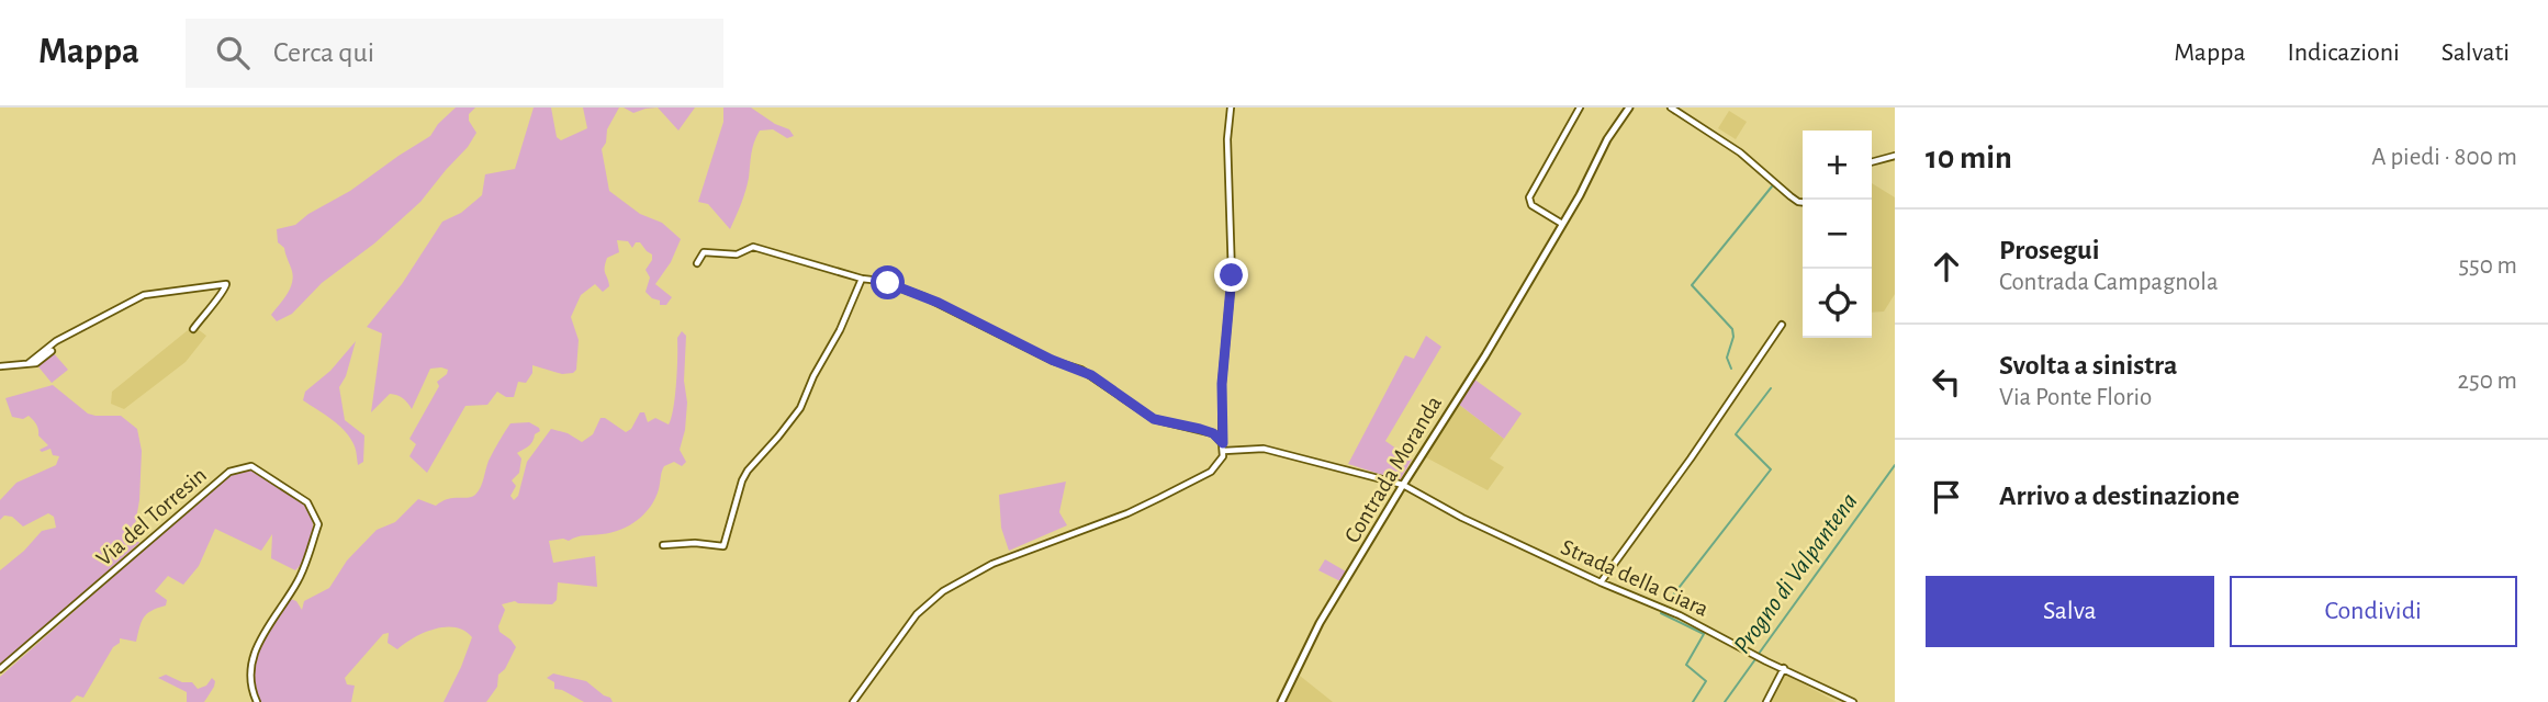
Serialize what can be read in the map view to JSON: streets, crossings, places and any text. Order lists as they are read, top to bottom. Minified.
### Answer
{"streets":{"street":["Contrada Moranda","Via del Torresin","Strada della Giara"]},"crossings":[["Contrada Moranda","Strada della Giara"]],"water":["Progno di Valpantena"],"page":{"header":"Mappa","search":"Cerca qui","nav":["Mappa","Indicazioni","Salvati"],"heading":["10 min","A piedi · 800 m"],"map_buttons":["+","−"],"list":[["Prosegui","Contrada Campagnola","550 m"],["Svolta a sinistra","Via Ponte Florio","250 m"],"Arrivo a destinazione"],"buttons":["Salva","Condividi"]}}
